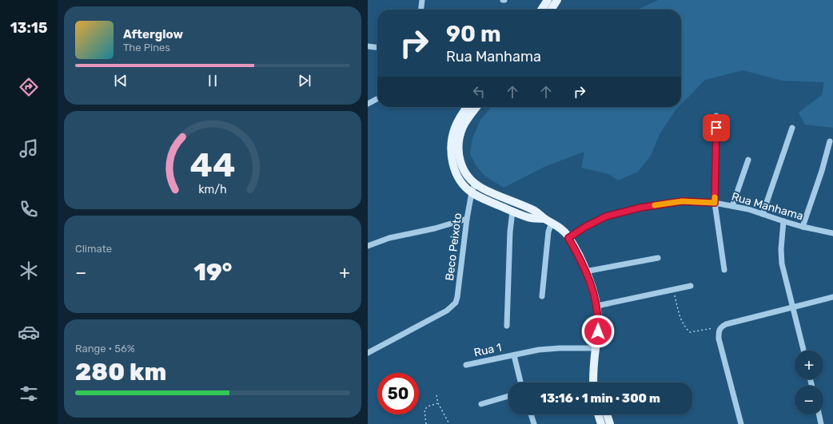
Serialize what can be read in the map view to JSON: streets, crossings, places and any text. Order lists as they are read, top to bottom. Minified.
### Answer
{"streets":{"street":["Rua Manhama","Beco Peixoto","Rua 1"]},"page":{"tabs":"13:15","turn":["90 m","Rua Manhama"],"song":["Afterglow","The Pines"],"tile":["Climate",["Range · 56%","280 km"]],"heat":["−","19°","+"],"map_buttons":["+","−"],"limit":"50","trip":"13:16 · 1 min · 300 m","gauge":["44","km/h"]}}
